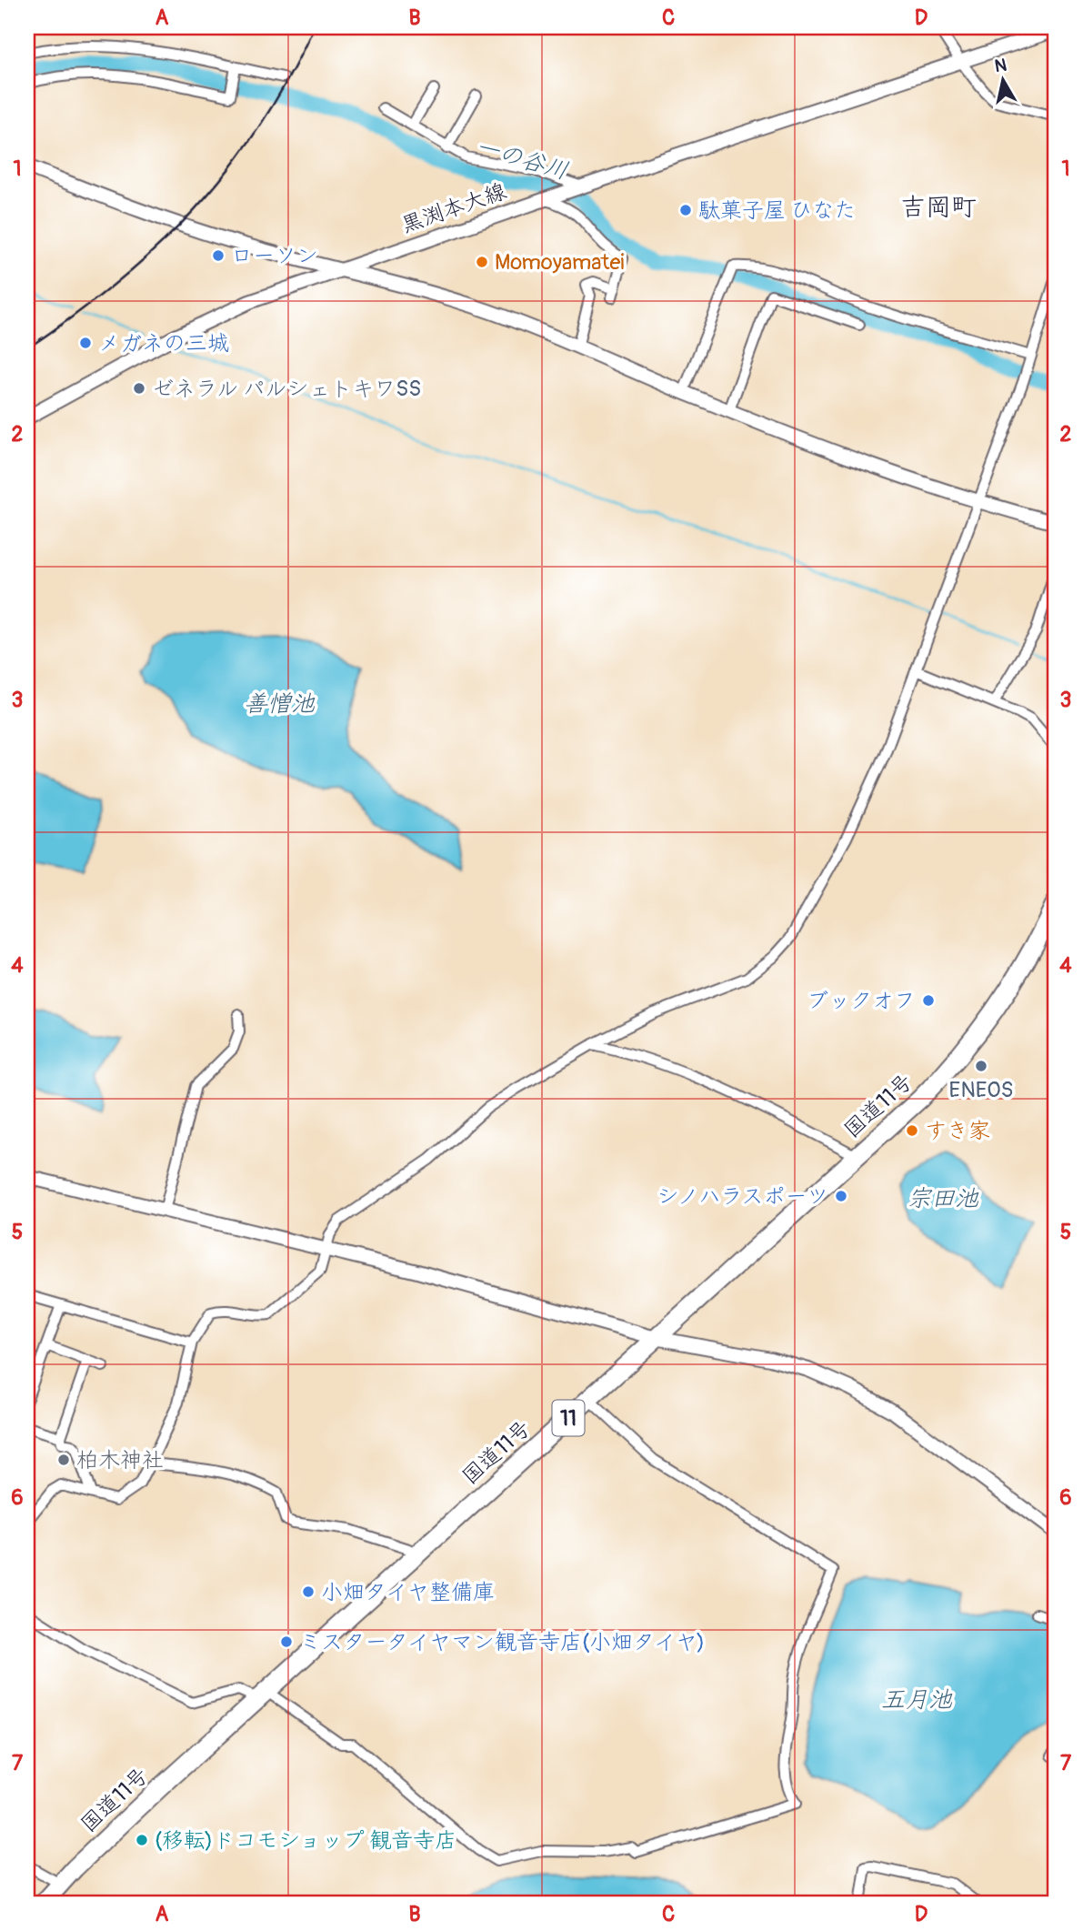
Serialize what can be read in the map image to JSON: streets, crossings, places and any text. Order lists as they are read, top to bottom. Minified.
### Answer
{"streets":{"highway":["国道11号","11"],"street":["黒渕本大線"]},"districts":["吉岡町"],"water":["一の谷川","善憎池","宗田池","五月池"],"places":["駄菓子屋 ひなた","ローソン","Momoyamatei","メガネの三城","ゼネラル パルシェトキワSS","ブックオフ","ENEOS","すき家","シノハラスポーツ","柏木神社","小畑タイヤ整備庫","ミスタータイヤマン観音寺店(小畑タイヤ)","(移転)ドコモショップ 観音寺店"],"north":"top","grid":{"columns":["A","B","C","D"],"rows":["1","2","3","4","5","6","7"]}}
